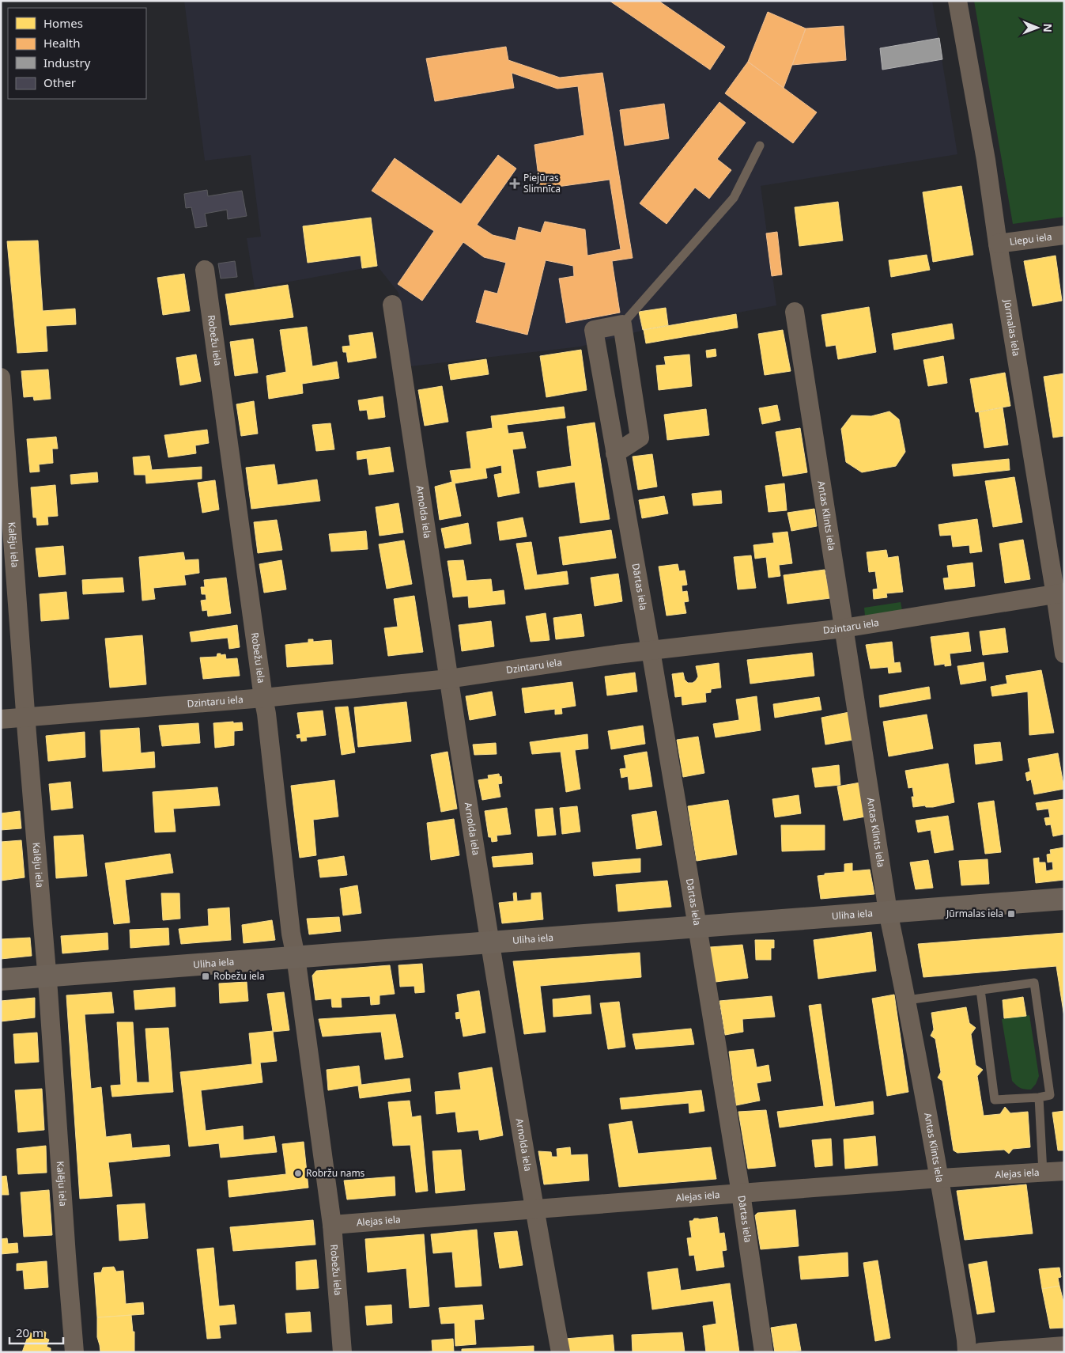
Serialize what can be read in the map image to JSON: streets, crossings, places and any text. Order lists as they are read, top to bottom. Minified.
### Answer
{"streets":{"main road":["Uliha iela"],"street":["Liepu iela","Jūrmalas iela","Robežu iela","Arnolda iela","Antas Klints iela","Kalēju iela","Dārtas iela","Dzintaru iela","Alejas iela"]},"crossings":[["Liepu iela","Jūrmalas iela"],["Jūrmalas iela","Dzintaru iela"],["Robežu iela","Dzintaru iela"],["Robežu iela","Uliha iela"],["Robežu iela","Alejas iela"],["Arnolda iela","Dzintaru iela"],["Arnolda iela","Uliha iela"],["Arnolda iela","Alejas iela"],["Antas Klints iela","Dzintaru iela"],["Antas Klints iela","Uliha iela"],["Antas Klints iela","Alejas iela"],["Kalēju iela","Dzintaru iela"],["Kalēju iela","Uliha iela"],["Dārtas iela","Dzintaru iela"],["Dārtas iela","Uliha iela"],["Dārtas iela","Alejas iela"]],"places":{"health":["Piejūras Slimnīca"],"transit":["Jūrmalas iela","Robežu iela"],"other":["Robržu nams"]},"legend":["Homes","Health","Industry","Other"],"scale_bar":"20 m","north":"right"}
